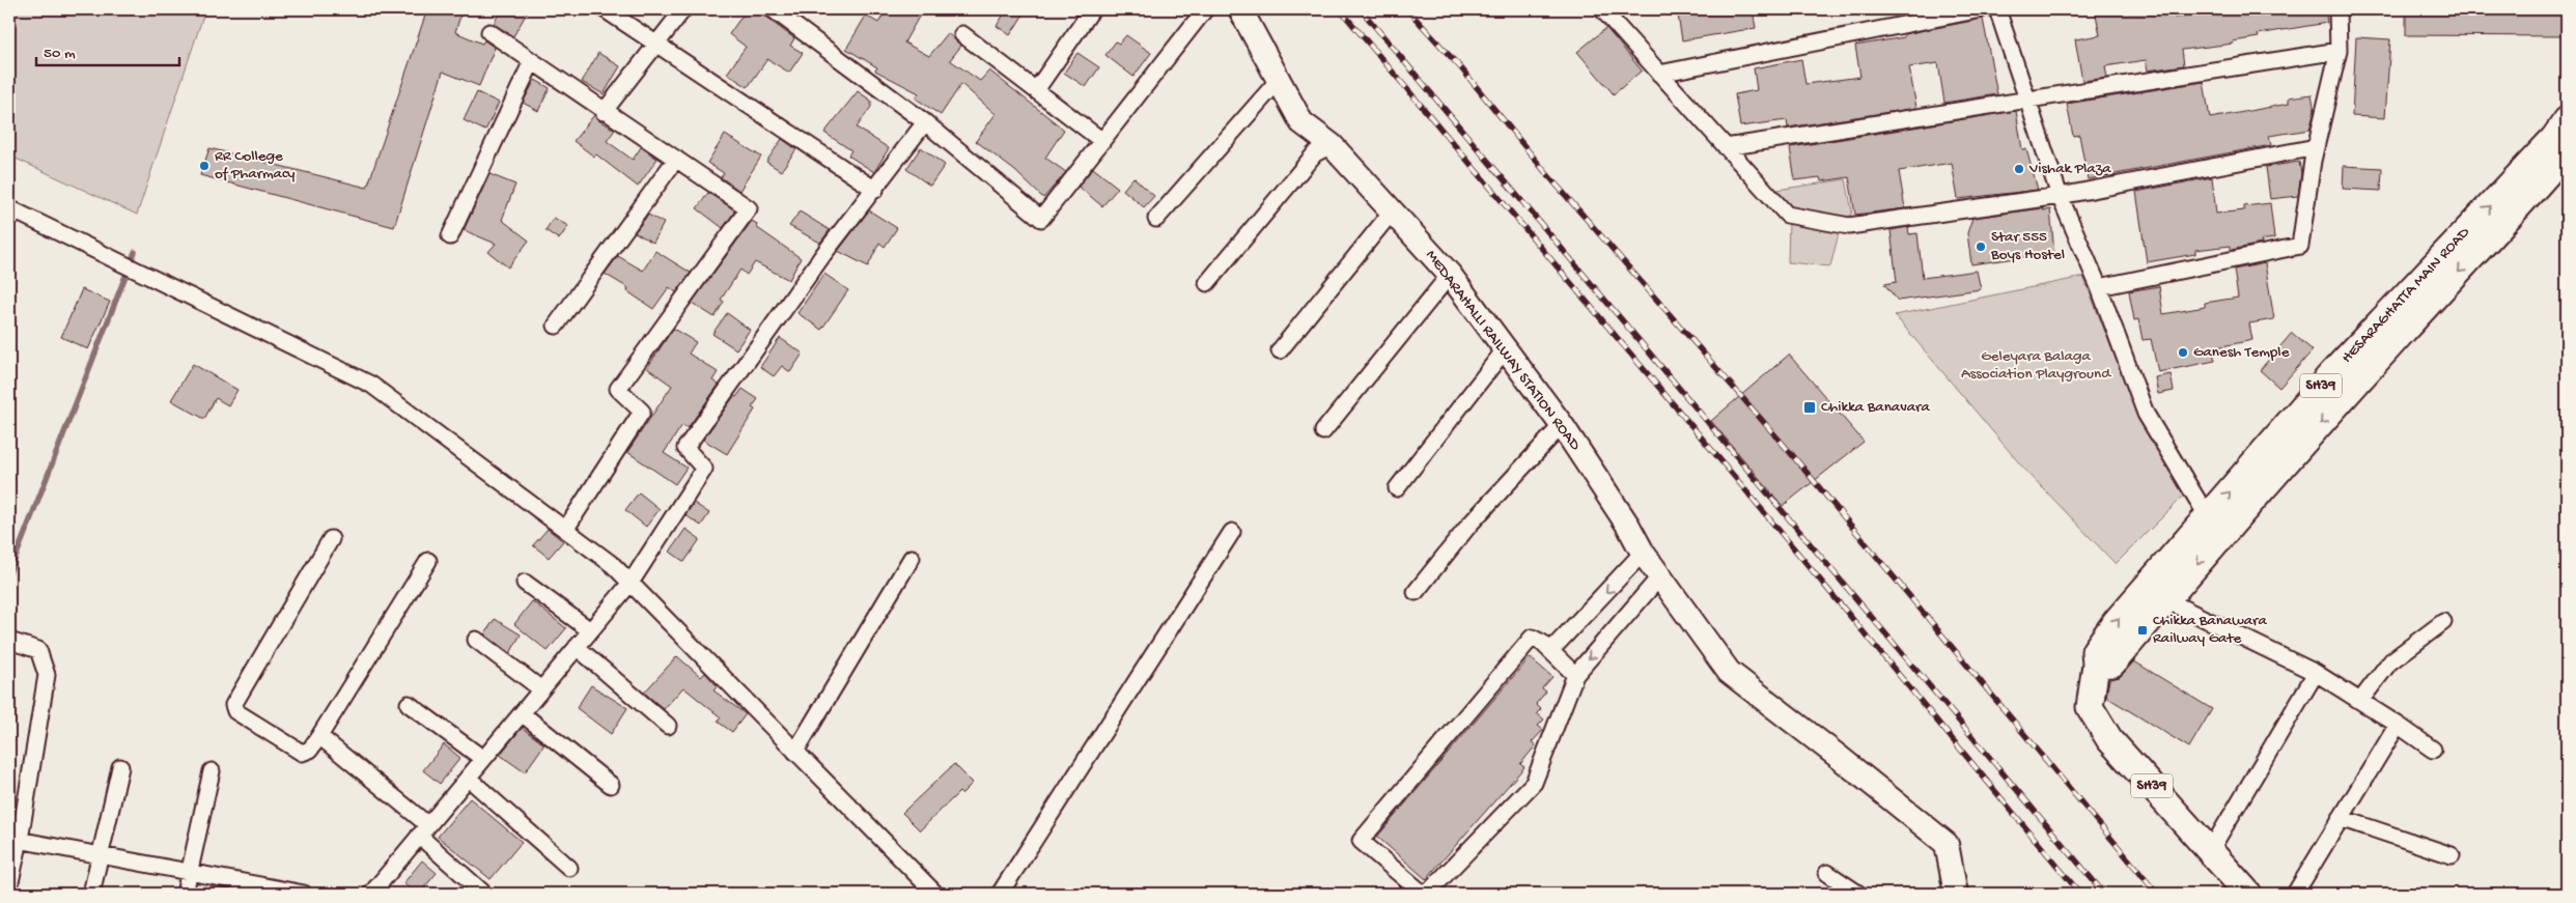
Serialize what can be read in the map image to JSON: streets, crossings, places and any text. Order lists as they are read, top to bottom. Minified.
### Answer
{"streets":{"main road":["HESARAGHATTA MAIN ROAD","SH39"],"street":["MEDARAHALLI RAILWAY STATION ROAD"]},"parks":["Geleyara Balaga Association Playground"],"places":{"other":["RR College of Pharmacy","Vishak Plaza","Star 555 Boys Hostel","Ganesh Temple"],"transit":["Chikka Banavara","Chikka Banawara Railway Gate"]},"scale_bar":"50 m"}
